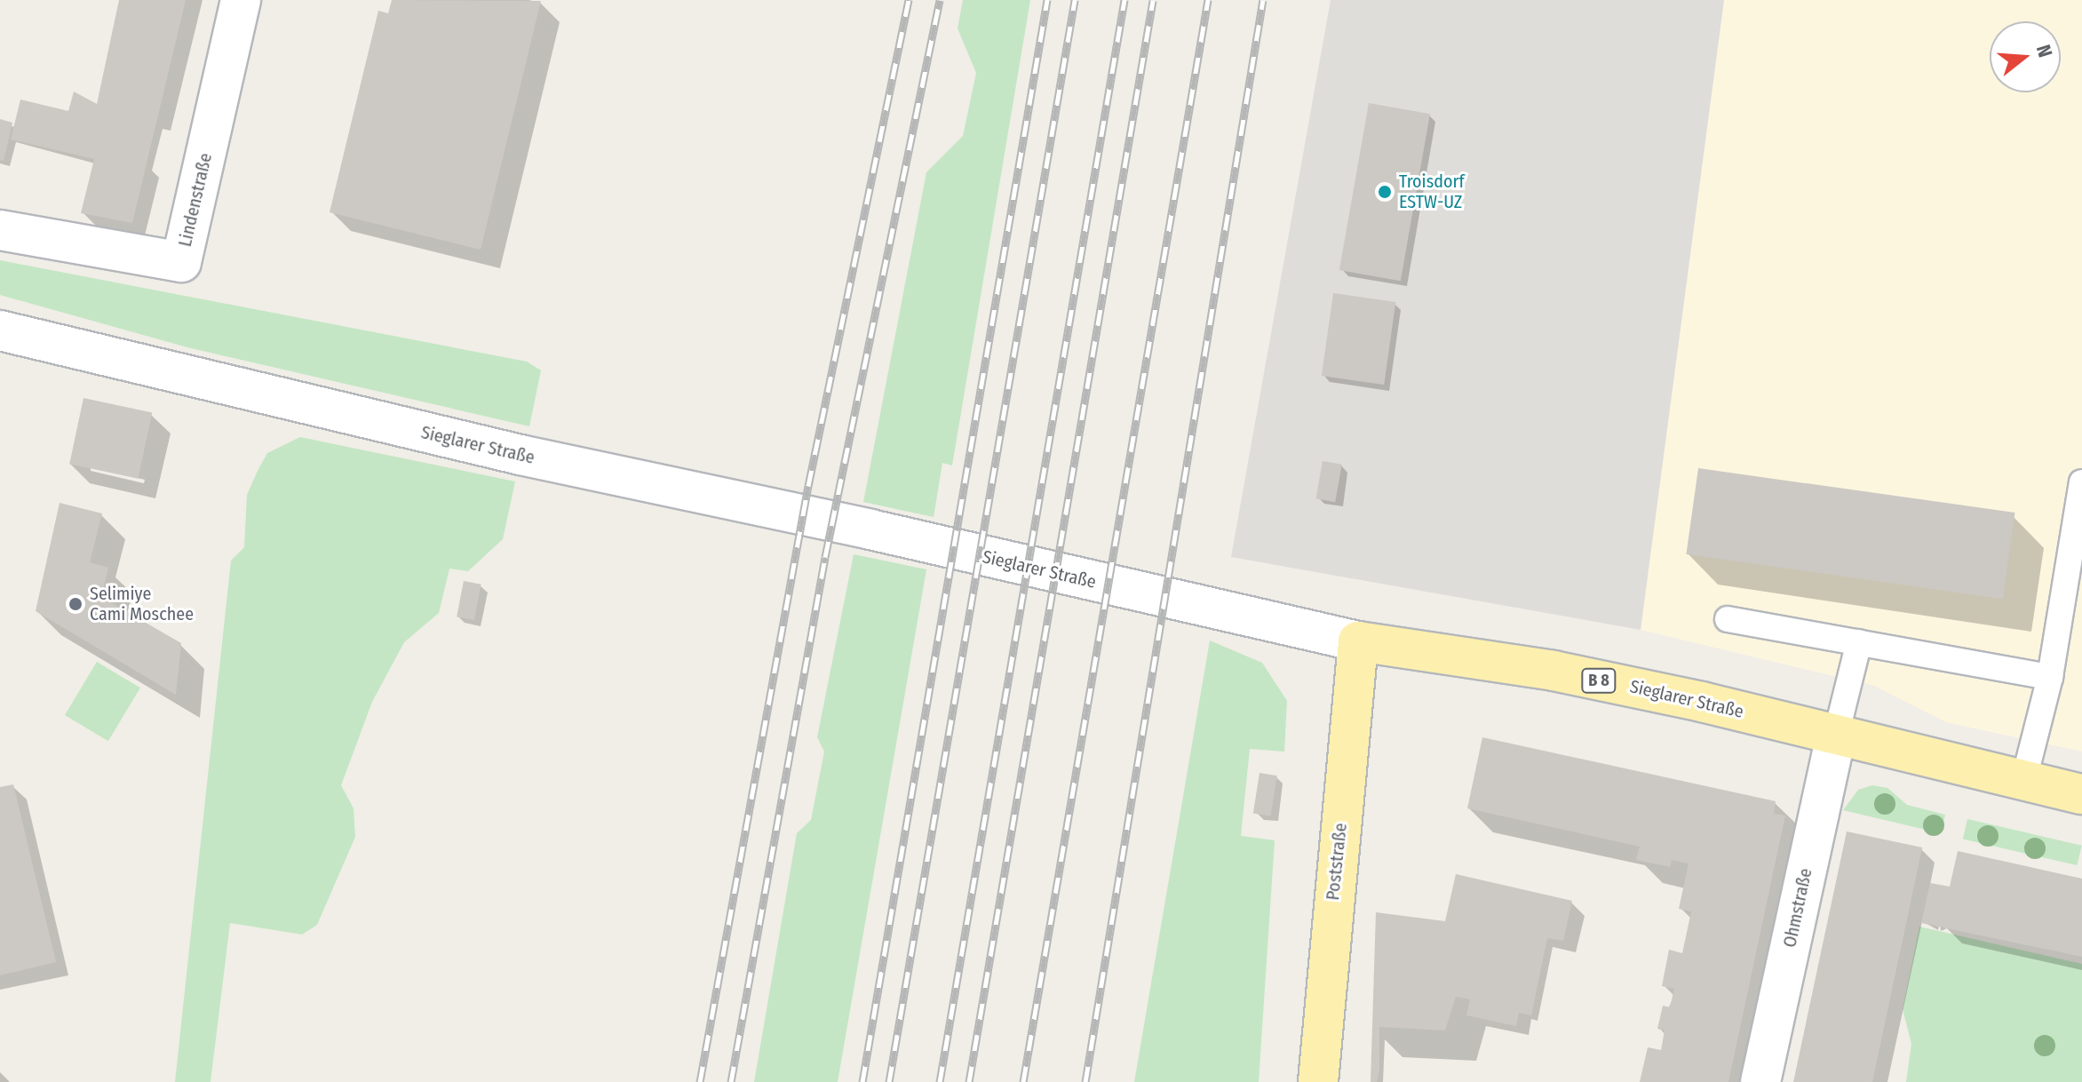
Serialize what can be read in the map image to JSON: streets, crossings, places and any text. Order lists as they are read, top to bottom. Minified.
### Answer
{"streets":{"main road":["Sieglarer Straße","B 8","Poststraße"],"street":["Lindenstraße","Ohmstraße"]},"crossings":[["Sieglarer Straße","Poststraße"],["Sieglarer Straße","Ohmstraße"]],"places":["Troisdorf ESTW-UZ","Selimiye Cami Moschee"],"north":"right"}
